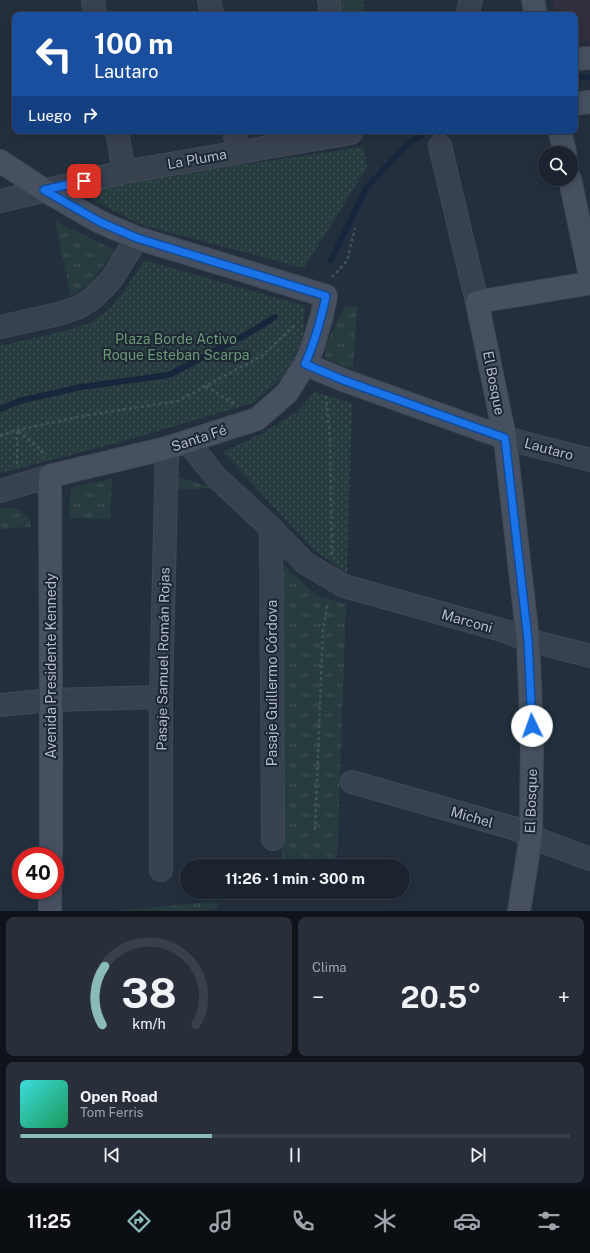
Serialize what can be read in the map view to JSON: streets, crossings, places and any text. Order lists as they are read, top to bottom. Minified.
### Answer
{"streets":{"street":["La Pluma","El Bosque","Santa Fé","Lautaro","Marconi","Pasaje Samuel Román Rojas","Avenida Presidente Kennedy","Pasaje Guillermo Córdova","Michel"]},"crossings":[["El Bosque","Lautaro"],["El Bosque","Marconi"],["El Bosque","Michel"],["Santa Fé","Lautaro"],["Santa Fé","Marconi"],["Santa Fé","Pasaje Samuel Román Rojas"],["Santa Fé","Avenida Presidente Kennedy"],["Marconi","Pasaje Samuel Román Rojas"],["Marconi","Pasaje Guillermo Córdova"]],"parks":["Plaza Borde Activo Roque Esteban Scarpa"],"page":{"turn":["100 m","Lautaro"],"then":"Luego","limit":"40","trip":"11:26 · 1 min · 300 m","tile":"Clima","heat":["−","20.5°","+"],"song":["Open Road","Tom Ferris"],"tabs":"11:25","gauge":["38","km/h"]}}
